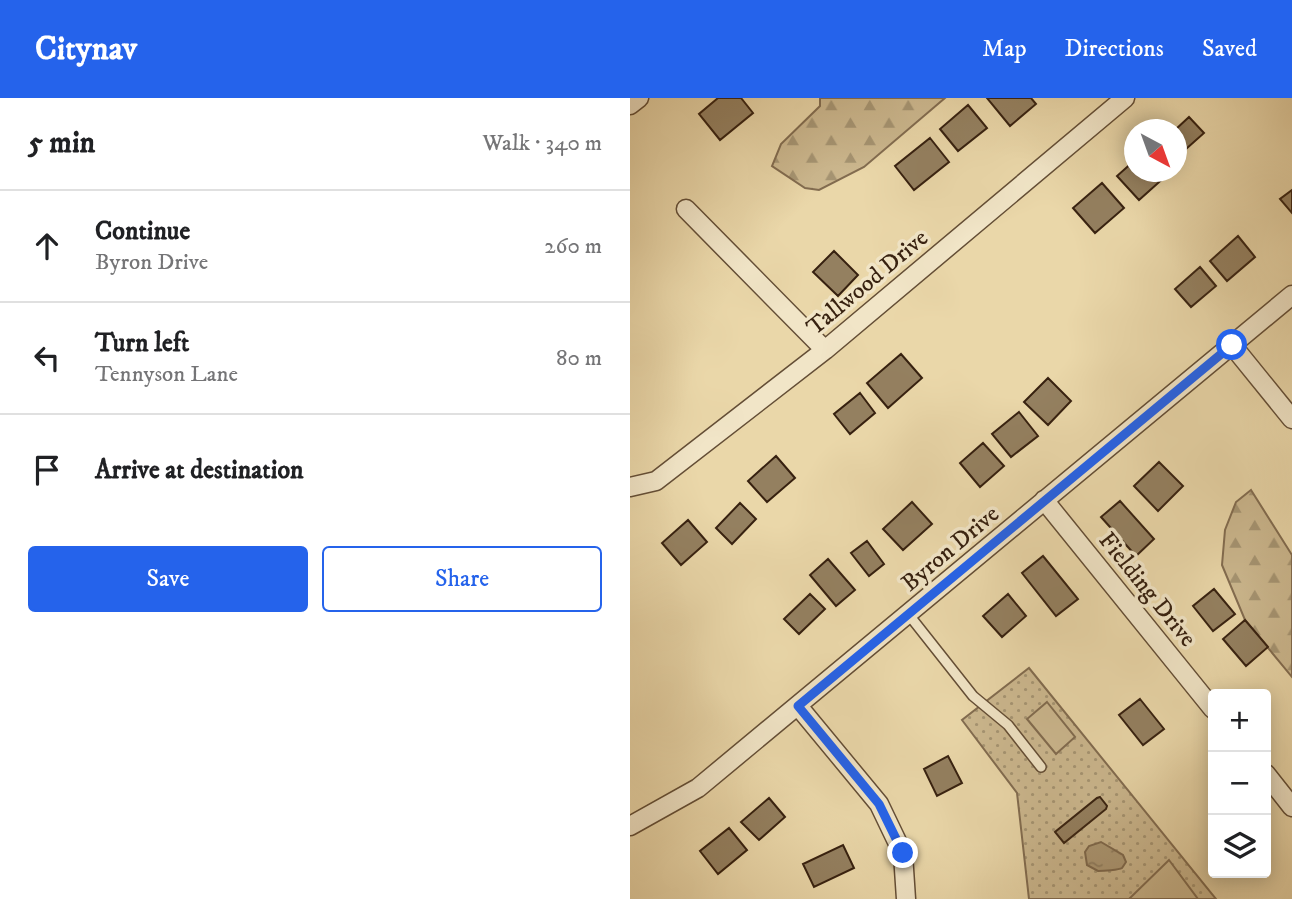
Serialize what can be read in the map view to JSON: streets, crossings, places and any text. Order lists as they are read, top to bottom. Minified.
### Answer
{"streets":{"street":["Tallwood Drive","Byron Drive","Fielding Drive"]},"crossings":[["Byron Drive","Fielding Drive"]],"north":"bottom right","page":{"header":"Citynav","nav":["Map","Directions","Saved"],"heading":["5 min","Walk · 340 m"],"list":[["Continue","Byron Drive","260 m"],["Turn left","Tennyson Lane","80 m"],"Arrive at destination"],"buttons":["Save","Share"],"map_buttons":["+","−"]}}
